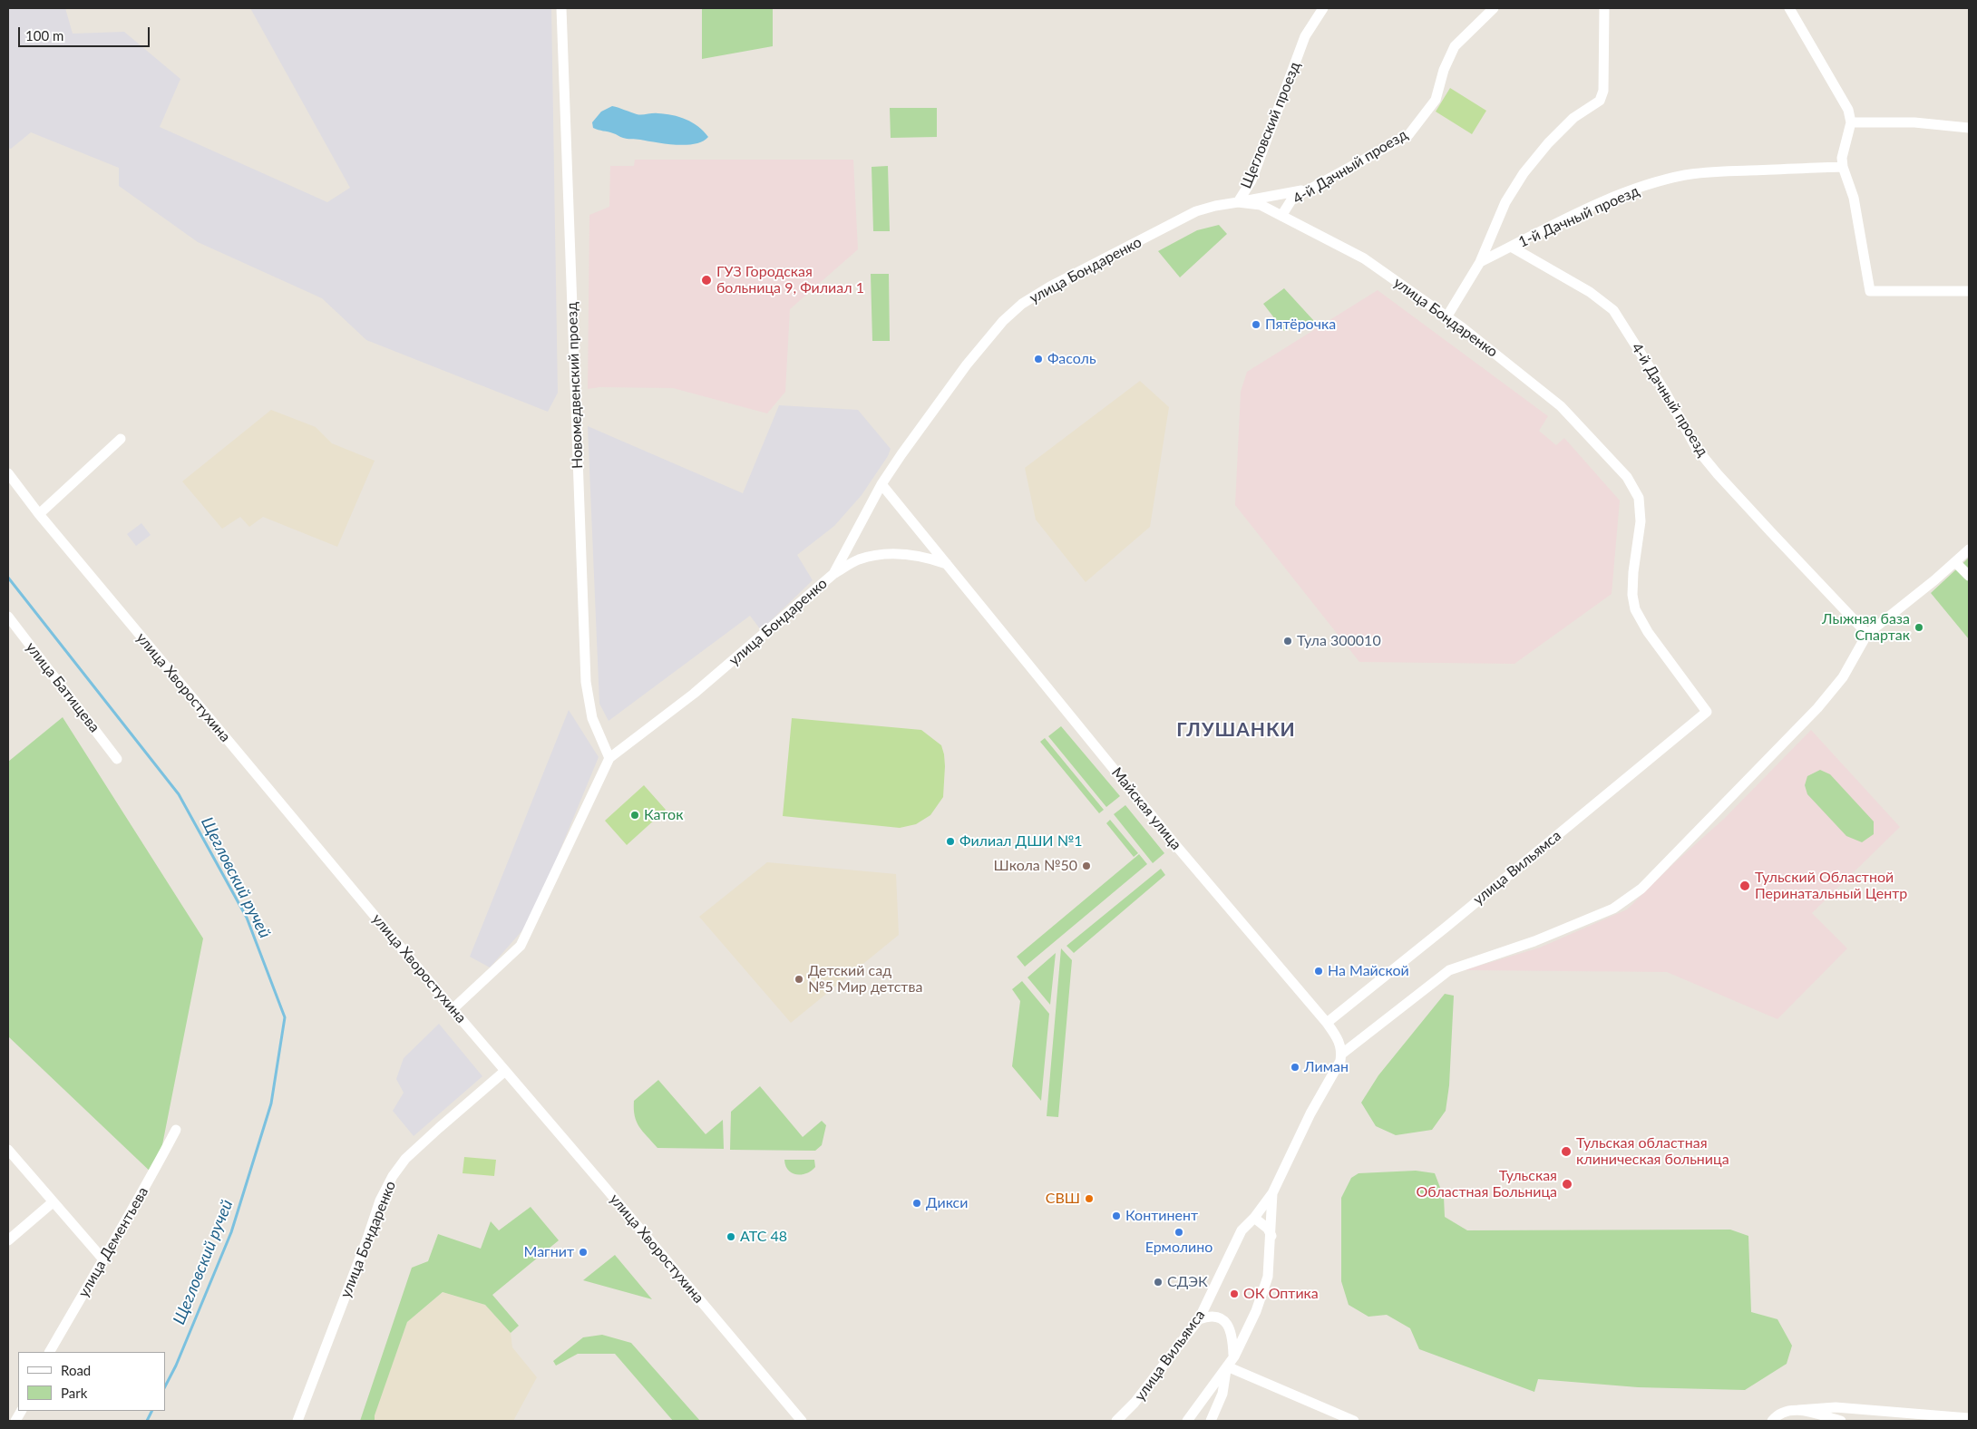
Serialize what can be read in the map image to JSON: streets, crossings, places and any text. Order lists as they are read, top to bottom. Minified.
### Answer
{"streets":{"street":["Щегловский проезд","4-й Дачный проезд","1-й Дачный проезд","улица Бондаренко","Новомедвенский проезд","улица Батищева","улица Хворостухина","Майская улица","улица Вильямса","улица Дементьева"]},"crossings":[["Щегловский проезд","4-й Дачный проезд"],["Щегловский проезд","улица Бондаренко"],["4-й Дачный проезд","1-й Дачный проезд"],["4-й Дачный проезд","улица Бондаренко"],["улица Бондаренко","Новомедвенский проезд"],["улица Бондаренко","улица Хворостухина"],["улица Бондаренко","Майская улица"],["улица Бондаренко","улица Вильямса"],["Майская улица","улица Вильямса"]],"districts":["ГЛУШАНКИ"],"water":["Щегловский ручей"],"places":["ГУЗ Городская больница 9, Филиал 1","Пятёрочка","Фасоль","Лыжная база Спартак","Тула 300010","Каток","Филиал ДШИ №1","Школа №50","Тульский Областной Перинатальный Центр","На Майской","Детский сад №5 Мир детства","Лиман","Тульская областная клиническая больница","Тульская Областная Больница","СВШ","Дикси","Континент","Ермолино","АТС 48","Магнит","СДЭК","ОК Оптика"],"legend":["Road","Park"],"scale_bar":"100 m"}
